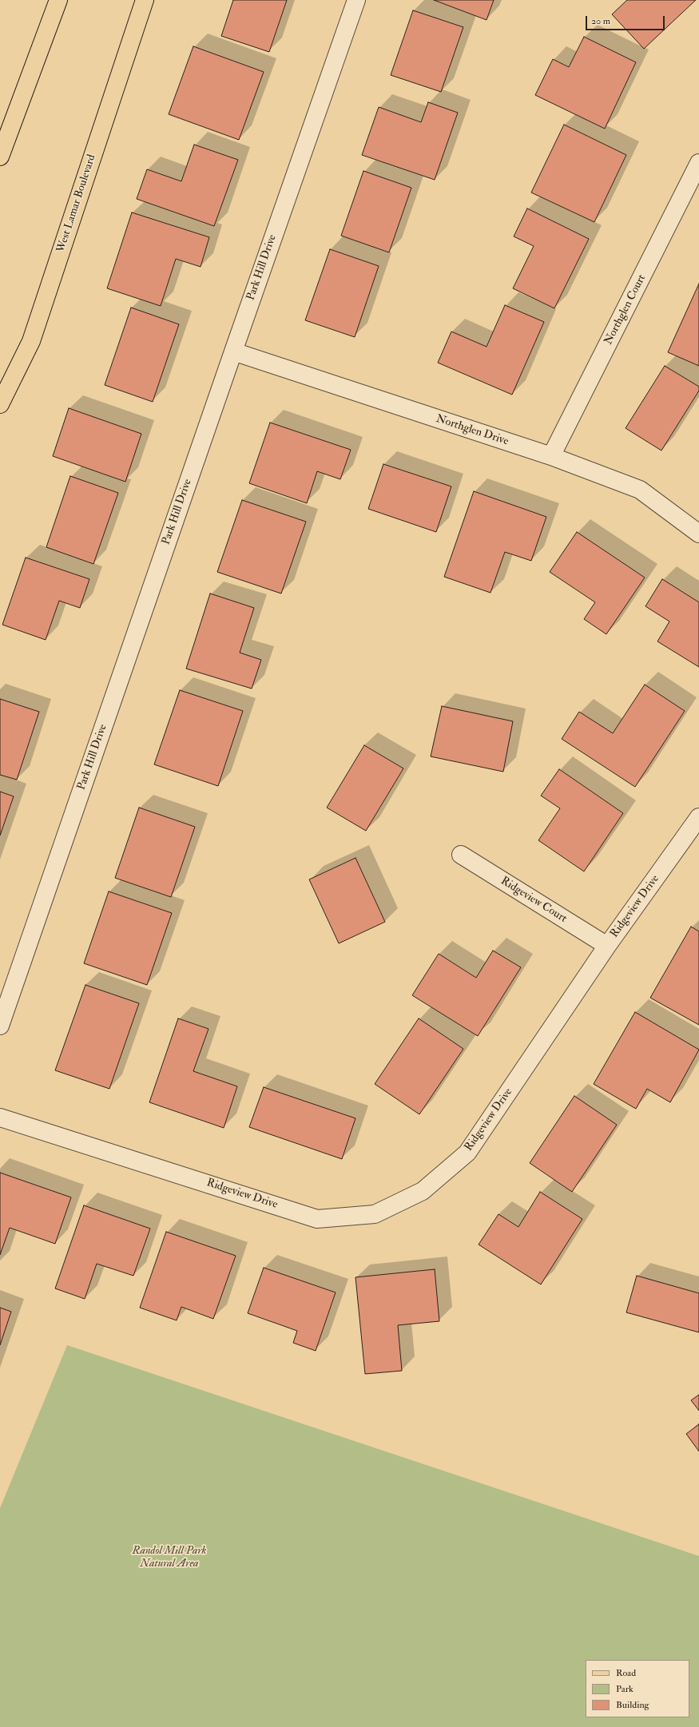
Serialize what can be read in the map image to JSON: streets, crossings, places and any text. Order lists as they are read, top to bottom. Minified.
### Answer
{"streets":{"main road":["West Lamar Boulevard"],"street":["Park Hill Drive","Northglen Court","Northglen Drive","Ridgeview Court","Ridgeview Drive"]},"crossings":[["Park Hill Drive","Northglen Drive"],["Northglen Court","Northglen Drive"],["Ridgeview Court","Ridgeview Drive"]],"parks":["Randol Mill Park Natural Area"],"legend":["Road","Park","Building"],"scale_bar":"20 m"}
